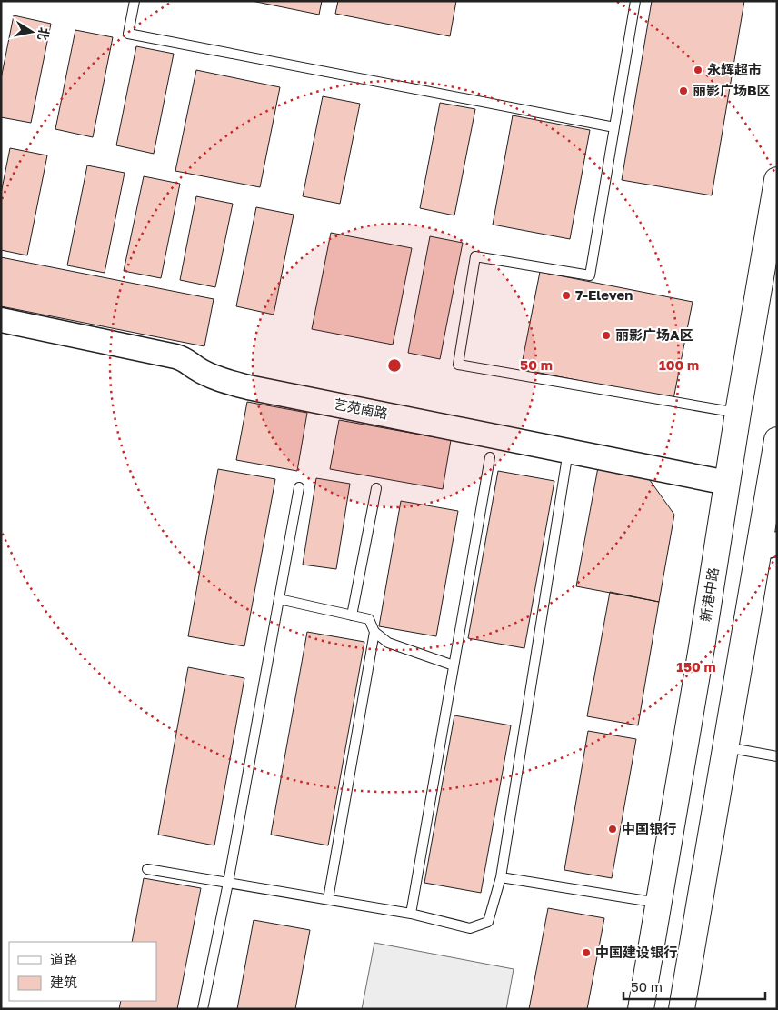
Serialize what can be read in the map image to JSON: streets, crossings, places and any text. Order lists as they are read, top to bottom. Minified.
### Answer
{"streets":{"main road":["新港中路"],"street":["艺苑南路"]},"crossings":[["艺苑南路","新港中路"]],"places":["永辉超市","丽影广场B区","7-Eleven","丽影广场A区","中国银行","中国建设银行"],"legend":["道路","建筑"],"scale_bar":"50 m","north":"right","rings":["50 m","100 m","150 m"]}
